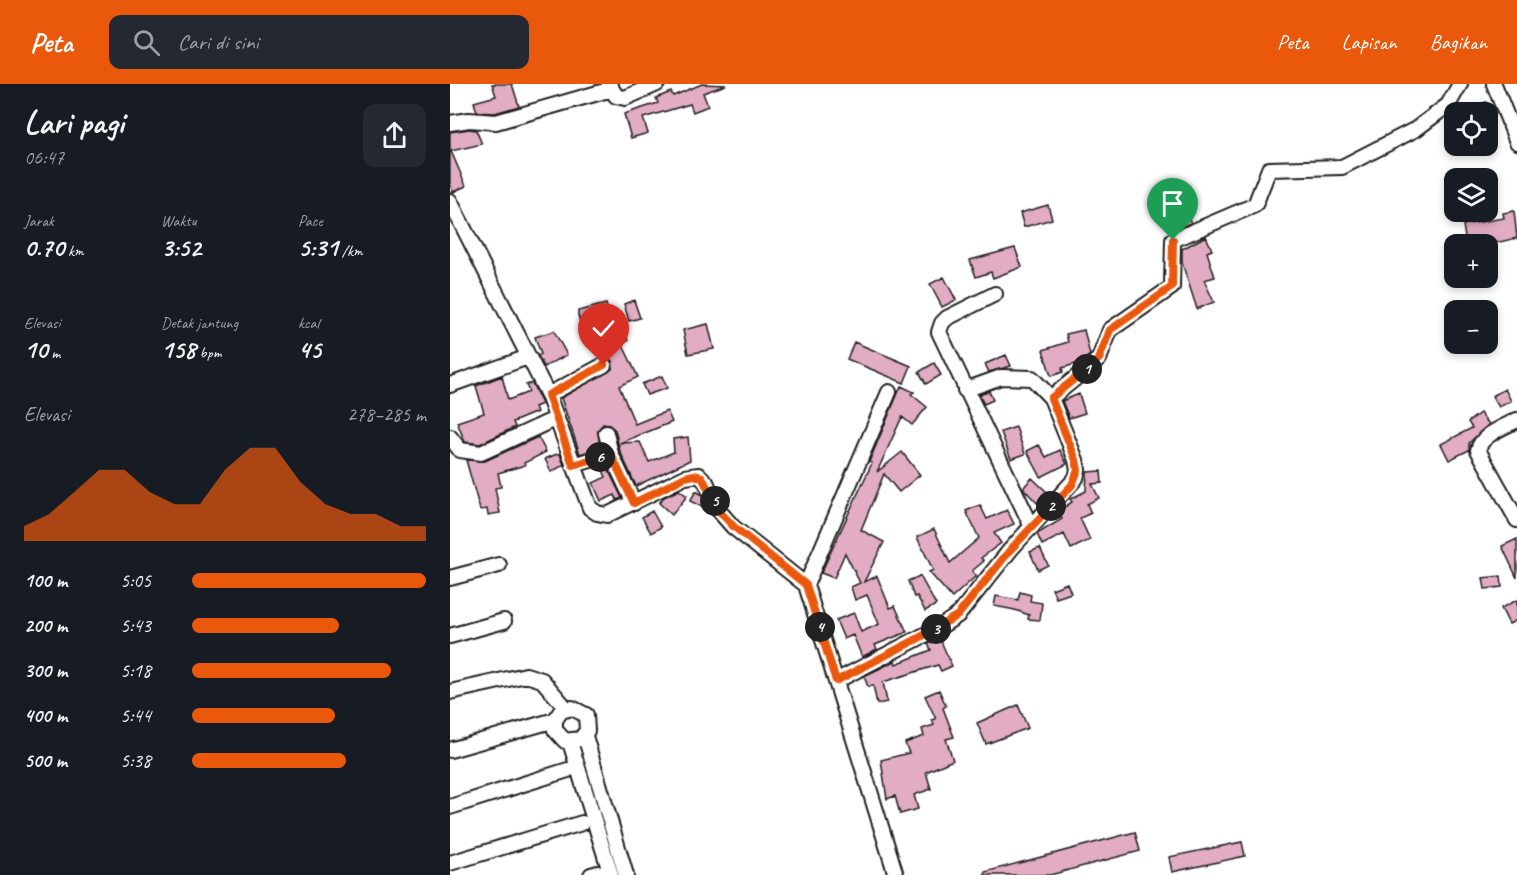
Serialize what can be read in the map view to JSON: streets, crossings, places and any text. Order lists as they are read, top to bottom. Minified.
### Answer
{"page":{"header":"Peta","search":"Cari di sini","nav":["Peta","Lapisan","Bagikan"],"heading":["Lari pagi","06:47"],"map_buttons":["+","−"],"stats":[["Jarak","0.70 km"],["Waktu","3:52"],["Pace","5:31 /km"],["Elevasi","10 m"],["Detak jantung","158 bpm"],["kcal","45"]],"pins":["1","6","5","2","4","3"],"chart":["Elevasi","278–285 m"],"list":[{"name":"100 m","note":"5:05"},{"name":"200 m","note":"5:43"},{"name":"300 m","note":"5:18"},{"name":"400 m","note":"5:44"},{"name":"500 m","note":"5:38"}]}}
